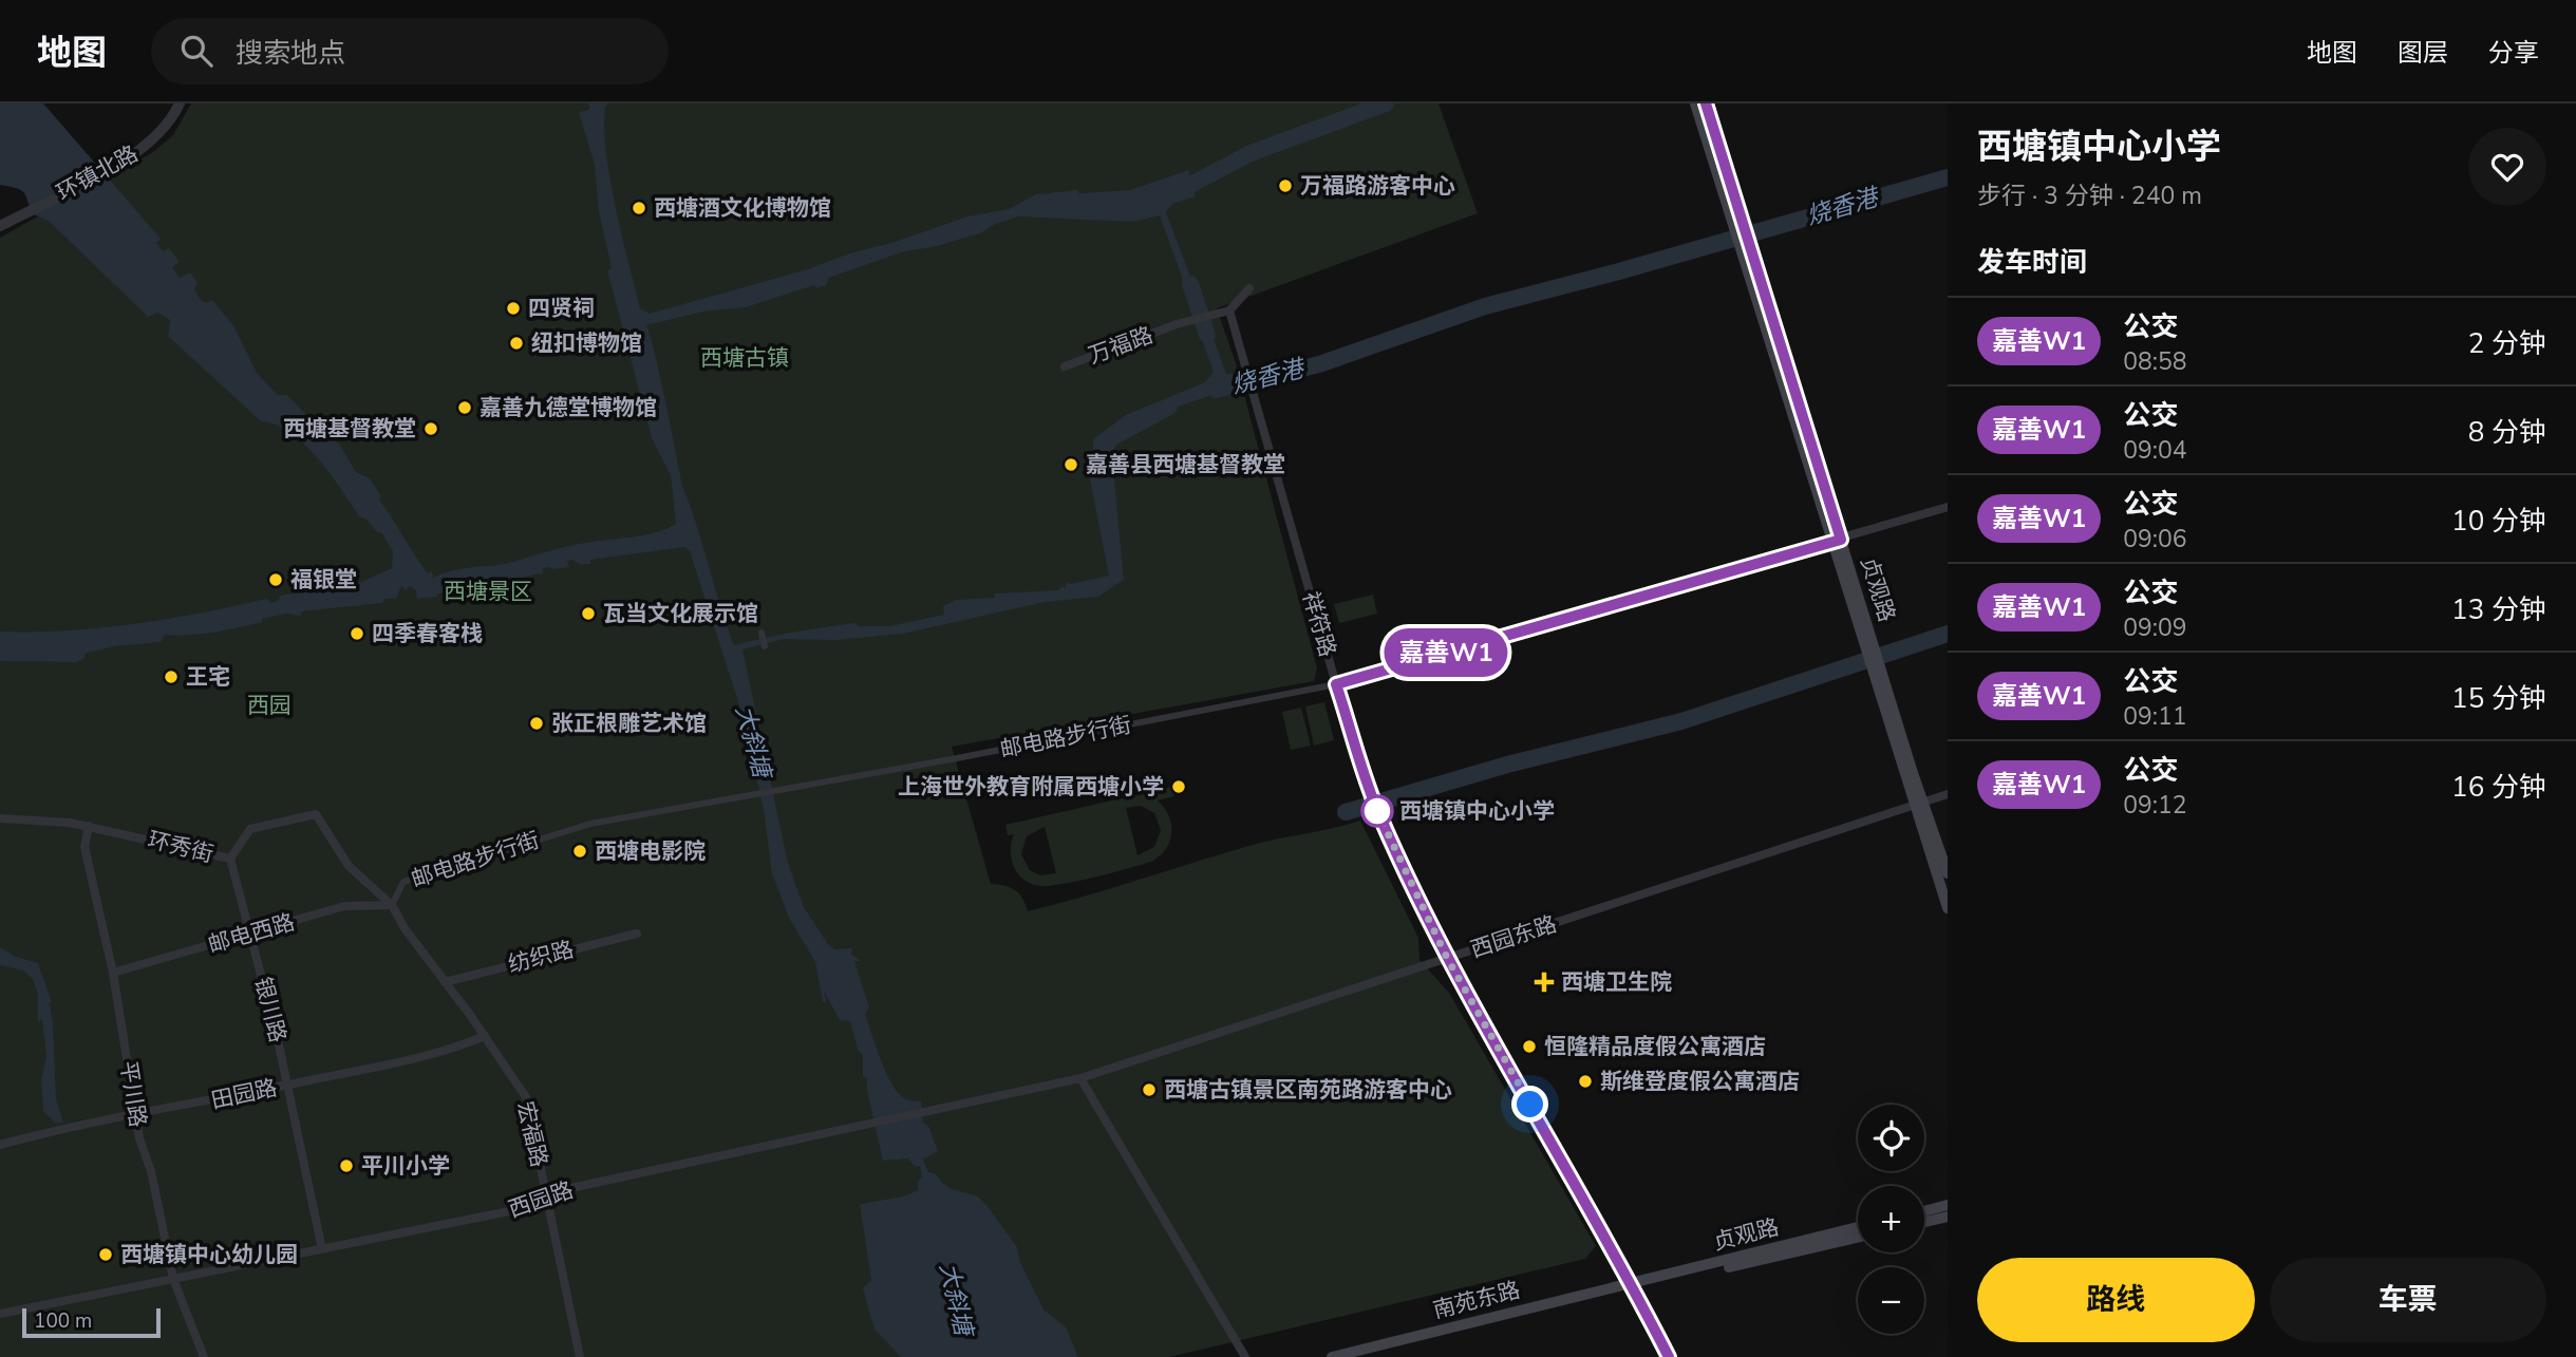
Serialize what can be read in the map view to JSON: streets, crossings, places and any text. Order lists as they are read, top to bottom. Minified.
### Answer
{"streets":{"main road":["贞观路","南苑东路"],"street":["环镇北路","万福路","祥符路","邮电路步行街","环秀街","邮电西路","西园东路","纺织路","银川路","平川路","田园路","宏福路","西园路"]},"crossings":[["万福路","祥符路"],["贞观路","祥符路"],["贞观路","南苑东路"],["祥符路","邮电路步行街"],["祥符路","西园东路"],["祥符路","南苑东路"],["邮电路步行街","环秀街"],["邮电路步行街","邮电西路"],["邮电路步行街","宏福路"],["环秀街","邮电西路"],["环秀街","银川路"],["环秀街","平川路"],["环秀街","宏福路"],["邮电西路","银川路"],["邮电西路","平川路"],["邮电西路","宏福路"],["西园东路","西园路"],["纺织路","宏福路"],["银川路","田园路"],["银川路","西园路"],["平川路","田园路"],["平川路","西园路"],["田园路","宏福路"],["宏福路","西园路"]],"water":["烧香港","大斜塘"],"parks":["西塘古镇","西塘景区","西园"],"places":{"other":["万福路游客中心","西塘酒文化博物馆","四贤祠","纽扣博物馆","嘉善九德堂博物馆","西塘基督教堂","嘉善县西塘基督教堂","福银堂","瓦当文化展示馆","四季春客栈","王宅","张正根雕艺术馆","上海世外教育附属西塘小学","西塘镇中心小学","西塘电影院","恒隆精品度假公寓酒店","斯维登度假公寓酒店","西塘古镇景区南苑路游客中心","平川小学","西塘镇中心幼儿园"],"health":["西塘卫生院"]},"lines":["bus line 嘉善W1"],"scale_bar":"100 m","page":{"header":"地图","search":"搜索地点","nav":["地图","图层","分享"],"on_map":"嘉善W1","heading":[["西塘镇中心小学","步行 · 3 分钟 · 240 m"],"发车时间"],"list":[{"mark":"嘉善W1","name":"公交","note":"08:58","value":"2 分钟"},{"mark":"嘉善W1","name":"公交","note":"09:04","value":"8 分钟"},{"mark":"嘉善W1","name":"公交","note":"09:06","value":"10 分钟"},{"mark":"嘉善W1","name":"公交","note":"09:09","value":"13 分钟"},{"mark":"嘉善W1","name":"公交","note":"09:11","value":"15 分钟"},{"mark":"嘉善W1","name":"公交","note":"09:12","value":"16 分钟"}],"map_buttons":["+","−"],"buttons":["路线","车票"],"scale":"100 m"}}
